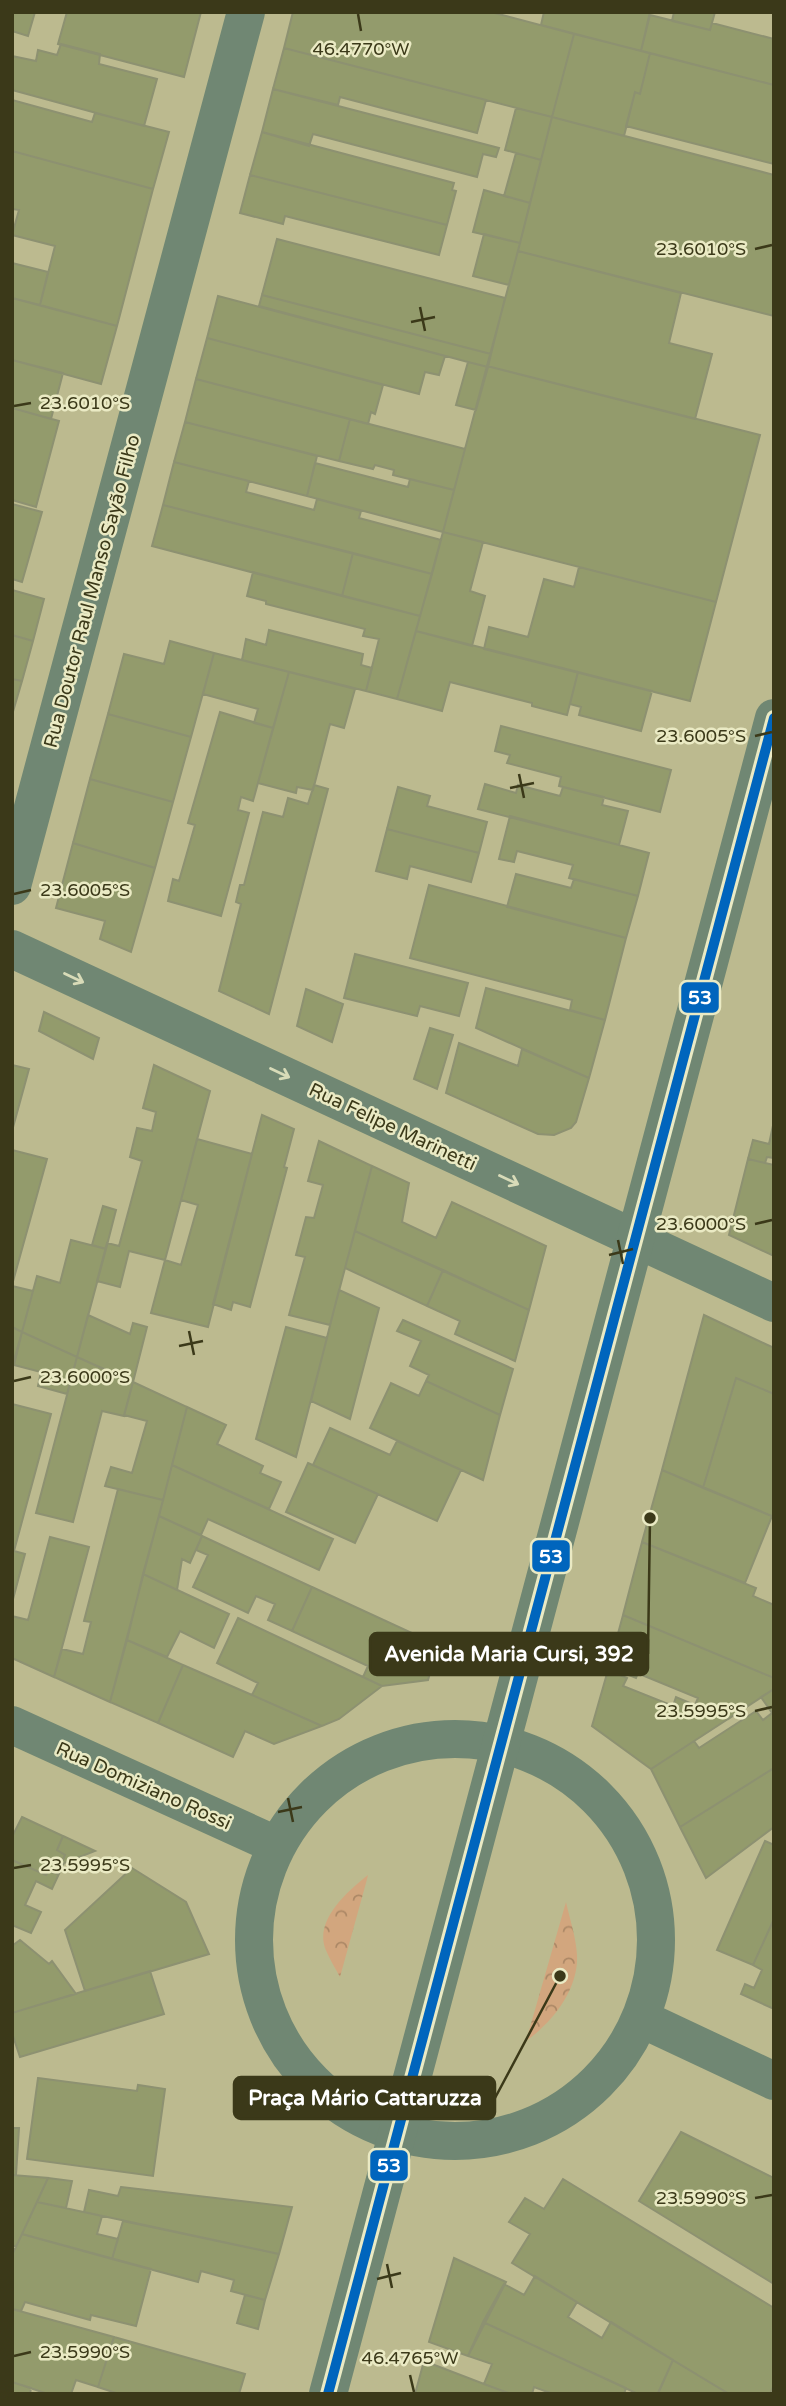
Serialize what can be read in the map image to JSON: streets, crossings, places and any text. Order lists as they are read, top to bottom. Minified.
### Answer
{"streets":{"street":["Rua Doutor Raul Manso Sayão Filho","Rua Felipe Marinetti","Rua Domiziano Rossi"]},"one_way":["Rua Felipe Marinetti"],"places":["Avenida Maria Cursi, 392","Praça Mário Cattaruzza"],"lines":["transit line 53"],"coordinates":["46.4770°W","23.6010°S","23.6005°S","23.6000°S","23.5995°S","23.5990°S","46.4765°W"]}
